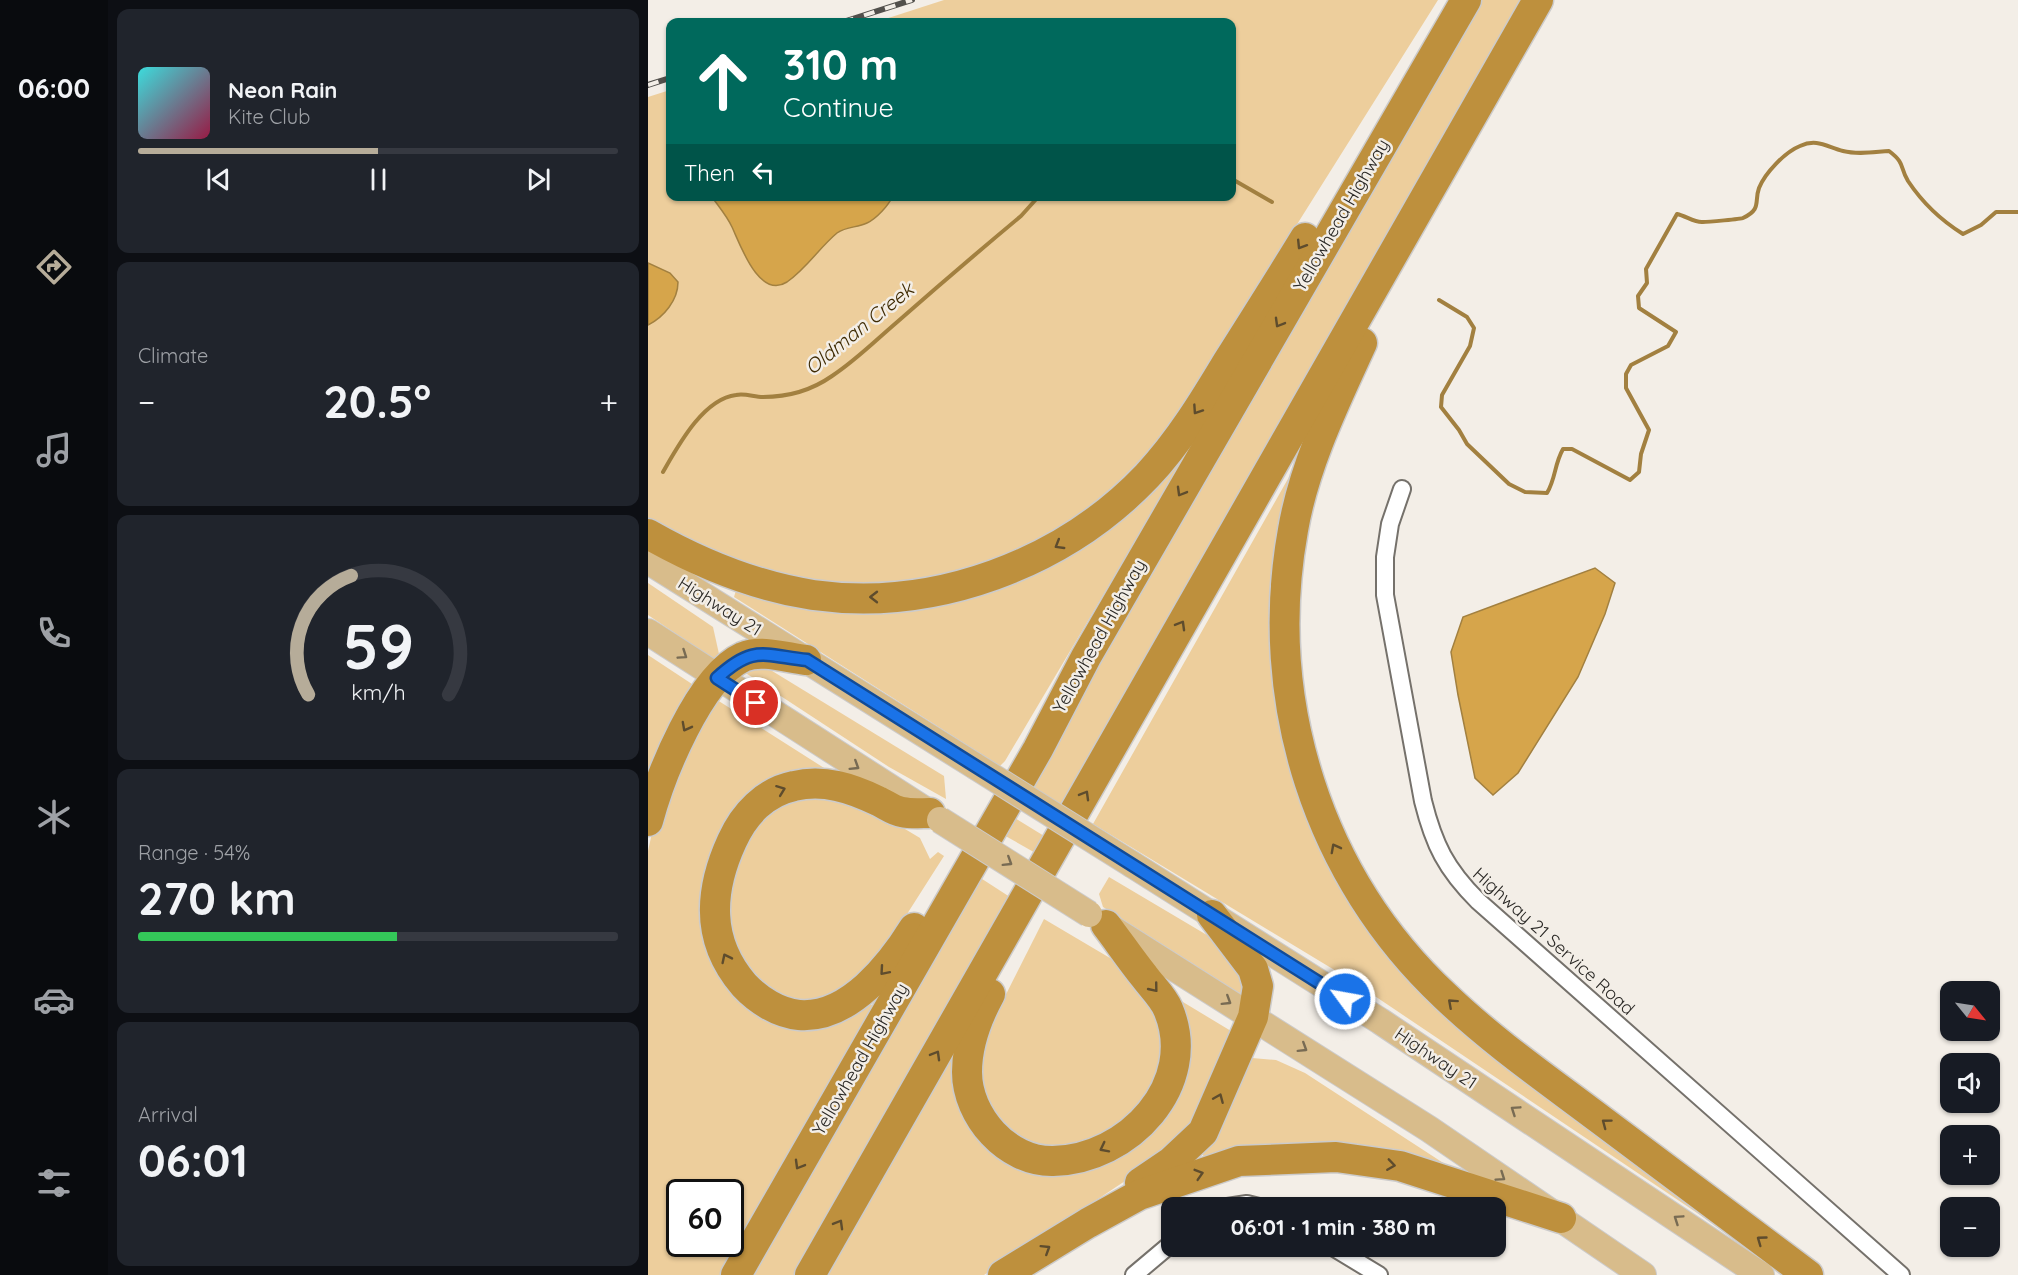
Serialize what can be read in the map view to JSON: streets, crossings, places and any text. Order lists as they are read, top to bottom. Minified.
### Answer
{"streets":{"highway":["Yellowhead Highway"],"main road":["Highway 21"],"street":["Highway 21 Service Road"]},"water":["Oldman Creek"],"north":"bottom right","page":{"tabs":"06:00","turn":["310 m","Continue"],"song":["Neon Rain","Kite Club"],"then":"Then","tile":["Climate",["Range · 54%","270 km"],["Arrival","06:01"]],"heat":["−","20.5°","+"],"map_buttons":["+","−"],"limit":"60","trip":"06:01 · 1 min · 380 m","gauge":["59","km/h"]}}
